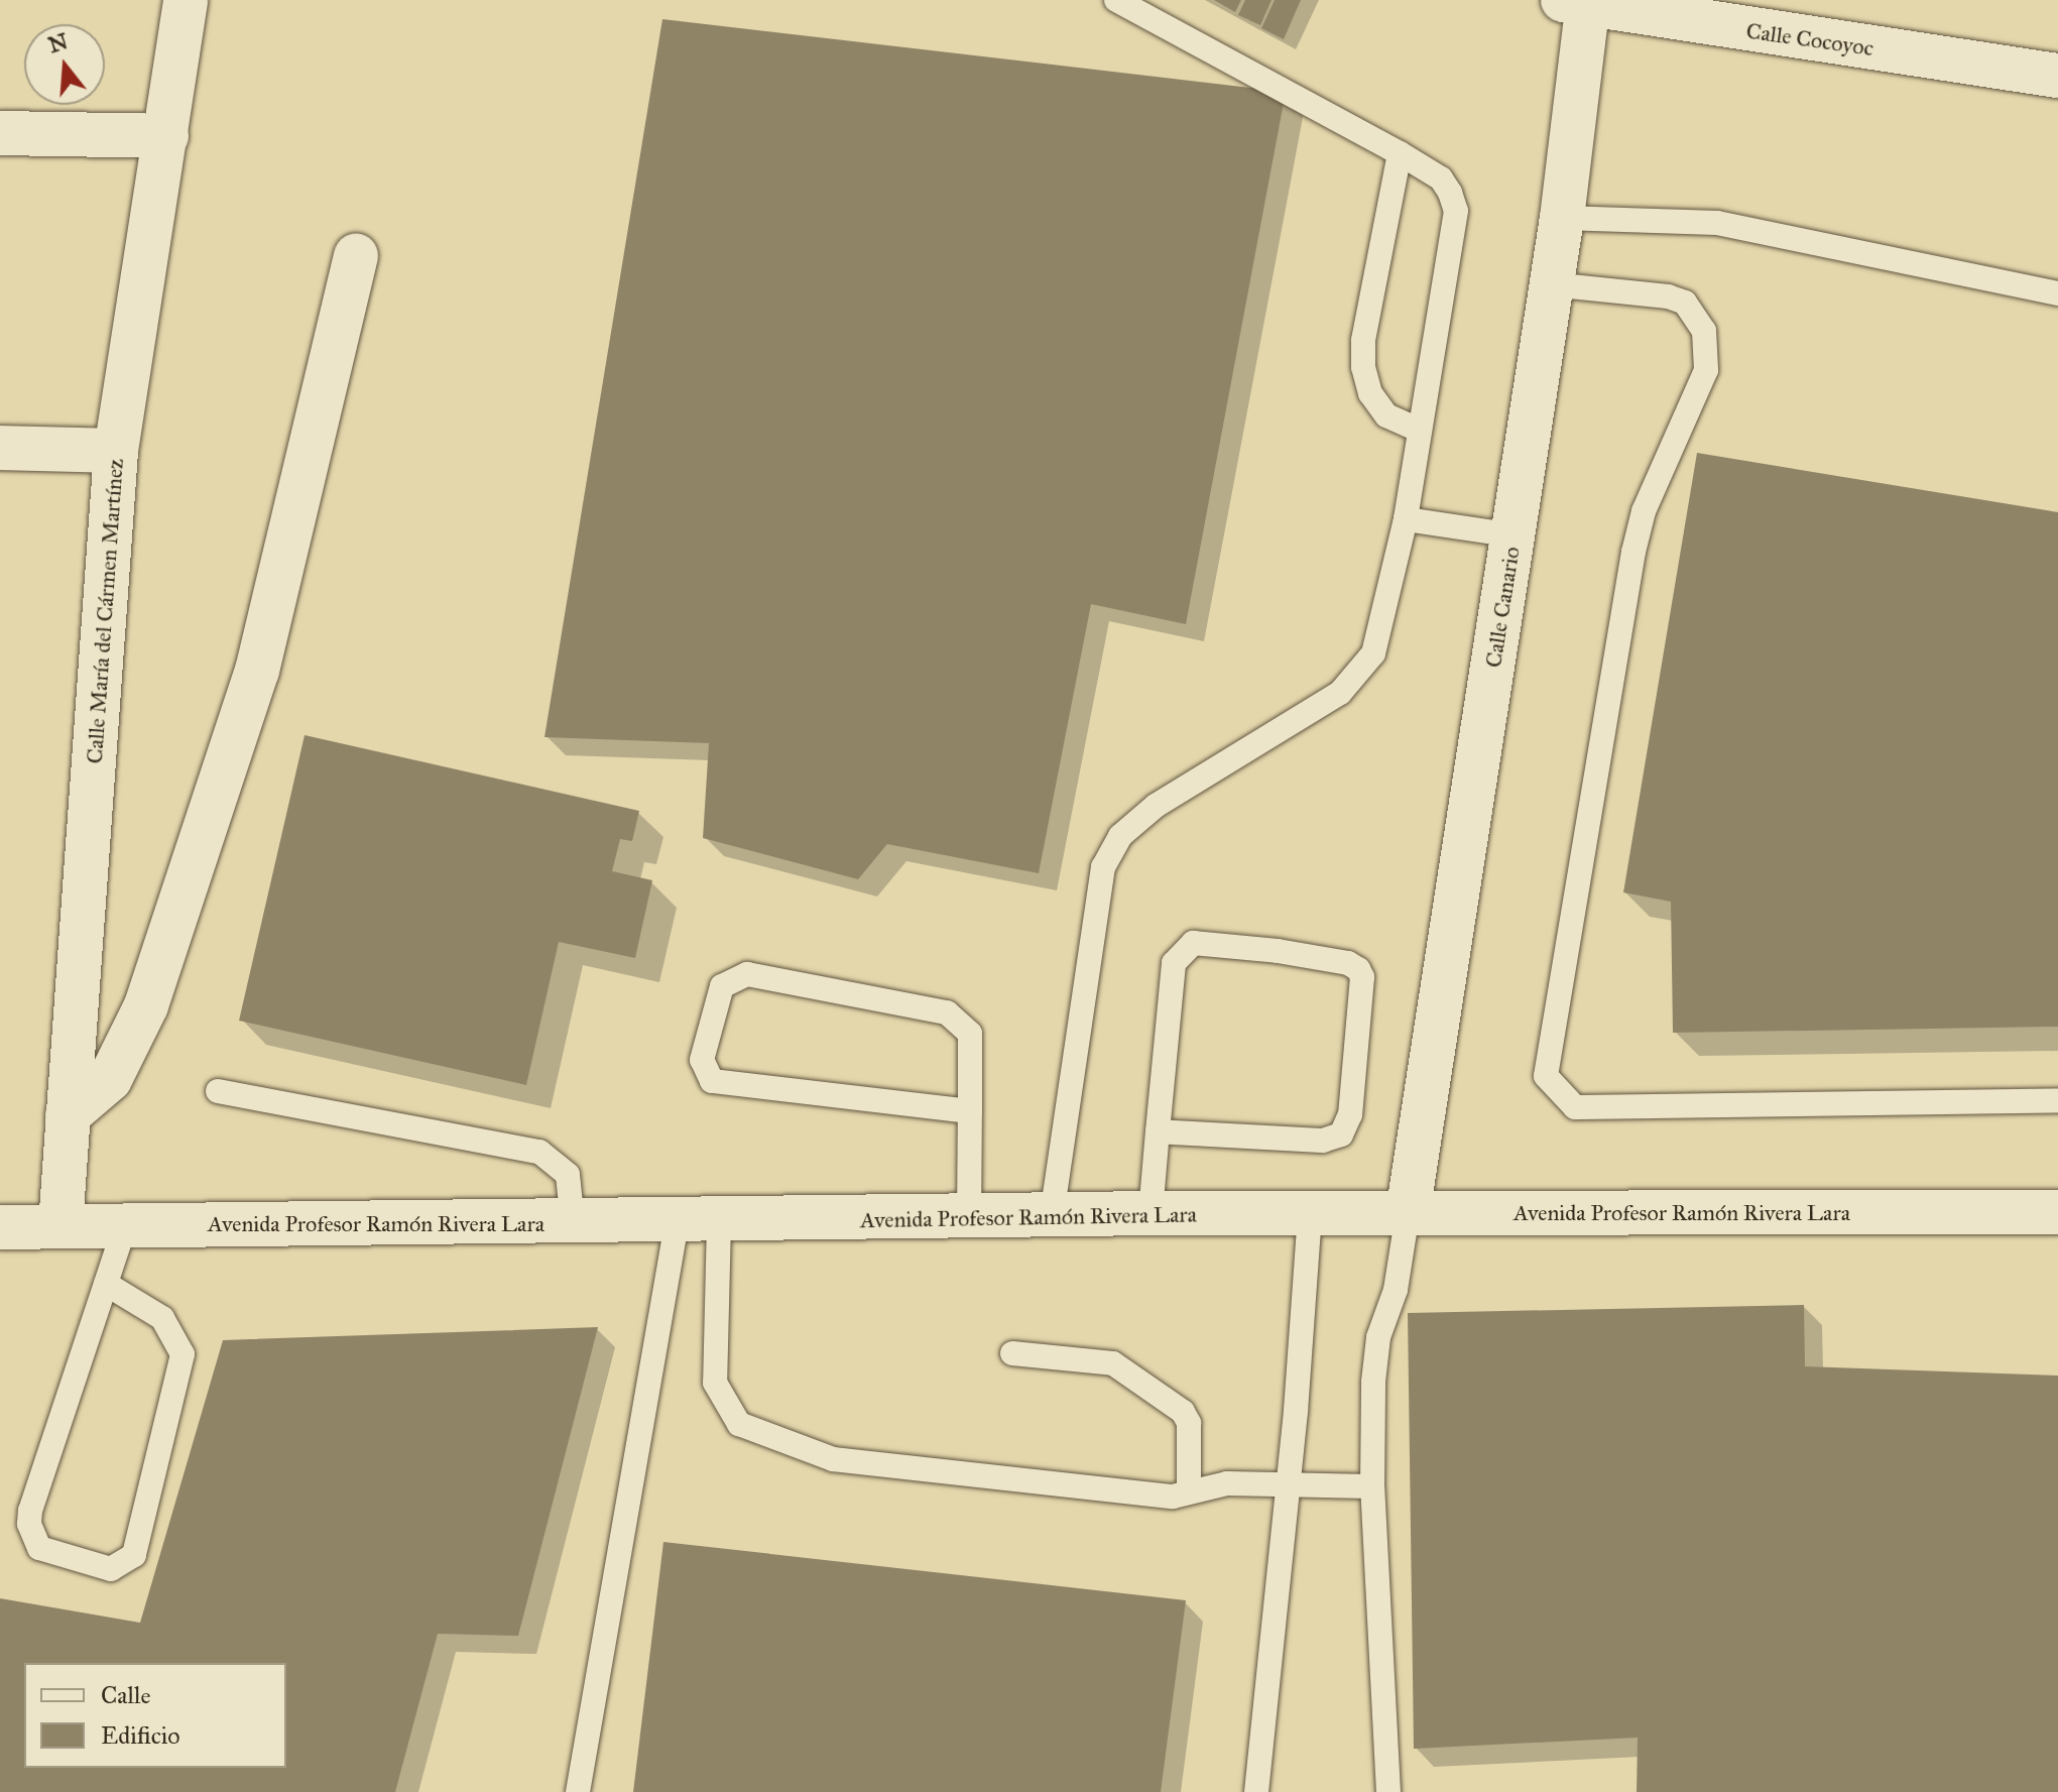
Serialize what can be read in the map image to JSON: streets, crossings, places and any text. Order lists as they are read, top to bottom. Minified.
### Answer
{"streets":{"street":["Calle Cocoyoc","Calle Canario","Calle María del Cármen Martínez","Avenida Profesor Ramón Rivera Lara"]},"crossings":[["Calle Cocoyoc","Calle Canario"],["Calle Canario","Avenida Profesor Ramón Rivera Lara"],["Calle María del Cármen Martínez","Avenida Profesor Ramón Rivera Lara"]],"legend":["Calle","Edificio"],"north":"top"}
